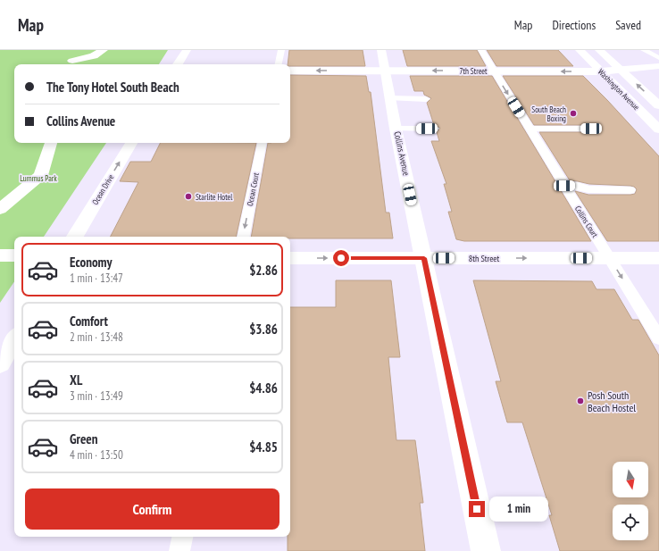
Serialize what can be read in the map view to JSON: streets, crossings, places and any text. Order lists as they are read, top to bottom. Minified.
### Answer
{"streets":{"street":["7th Street","Washington Avenue","Collins Avenue","Ocean Drive","8th Street"],"lane":["Ocean Court","Collins Court"]},"crossings":[["7th Street","Washington Avenue"],["7th Street","Collins Avenue"],["7th Street","Collins Court"],["Collins Avenue","8th Street"],["Collins Court","8th Street"]],"one_way":["7th Street","Ocean Court","Collins Court","8th Street"],"parks":["Lummus Park"],"places":["South Beach Boxing","Starlite Hotel","Posh South Beach Hostel"],"north":"bottom","page":{"header":"Map","nav":["Map","Directions","Saved"],"banner":["The Tony Hotel South Beach","Collins Avenue"],"list":[{"name":"Economy","note":"1 min · 13:47","value":"$2.86"},{"name":"Comfort","note":"2 min · 13:48","value":"$3.86"},{"name":"XL","note":"3 min · 13:49","value":"$4.86"},{"name":"Green","note":"4 min · 13:50","value":"$4.85"}],"buttons":"Confirm","bubble":"1 min"}}
